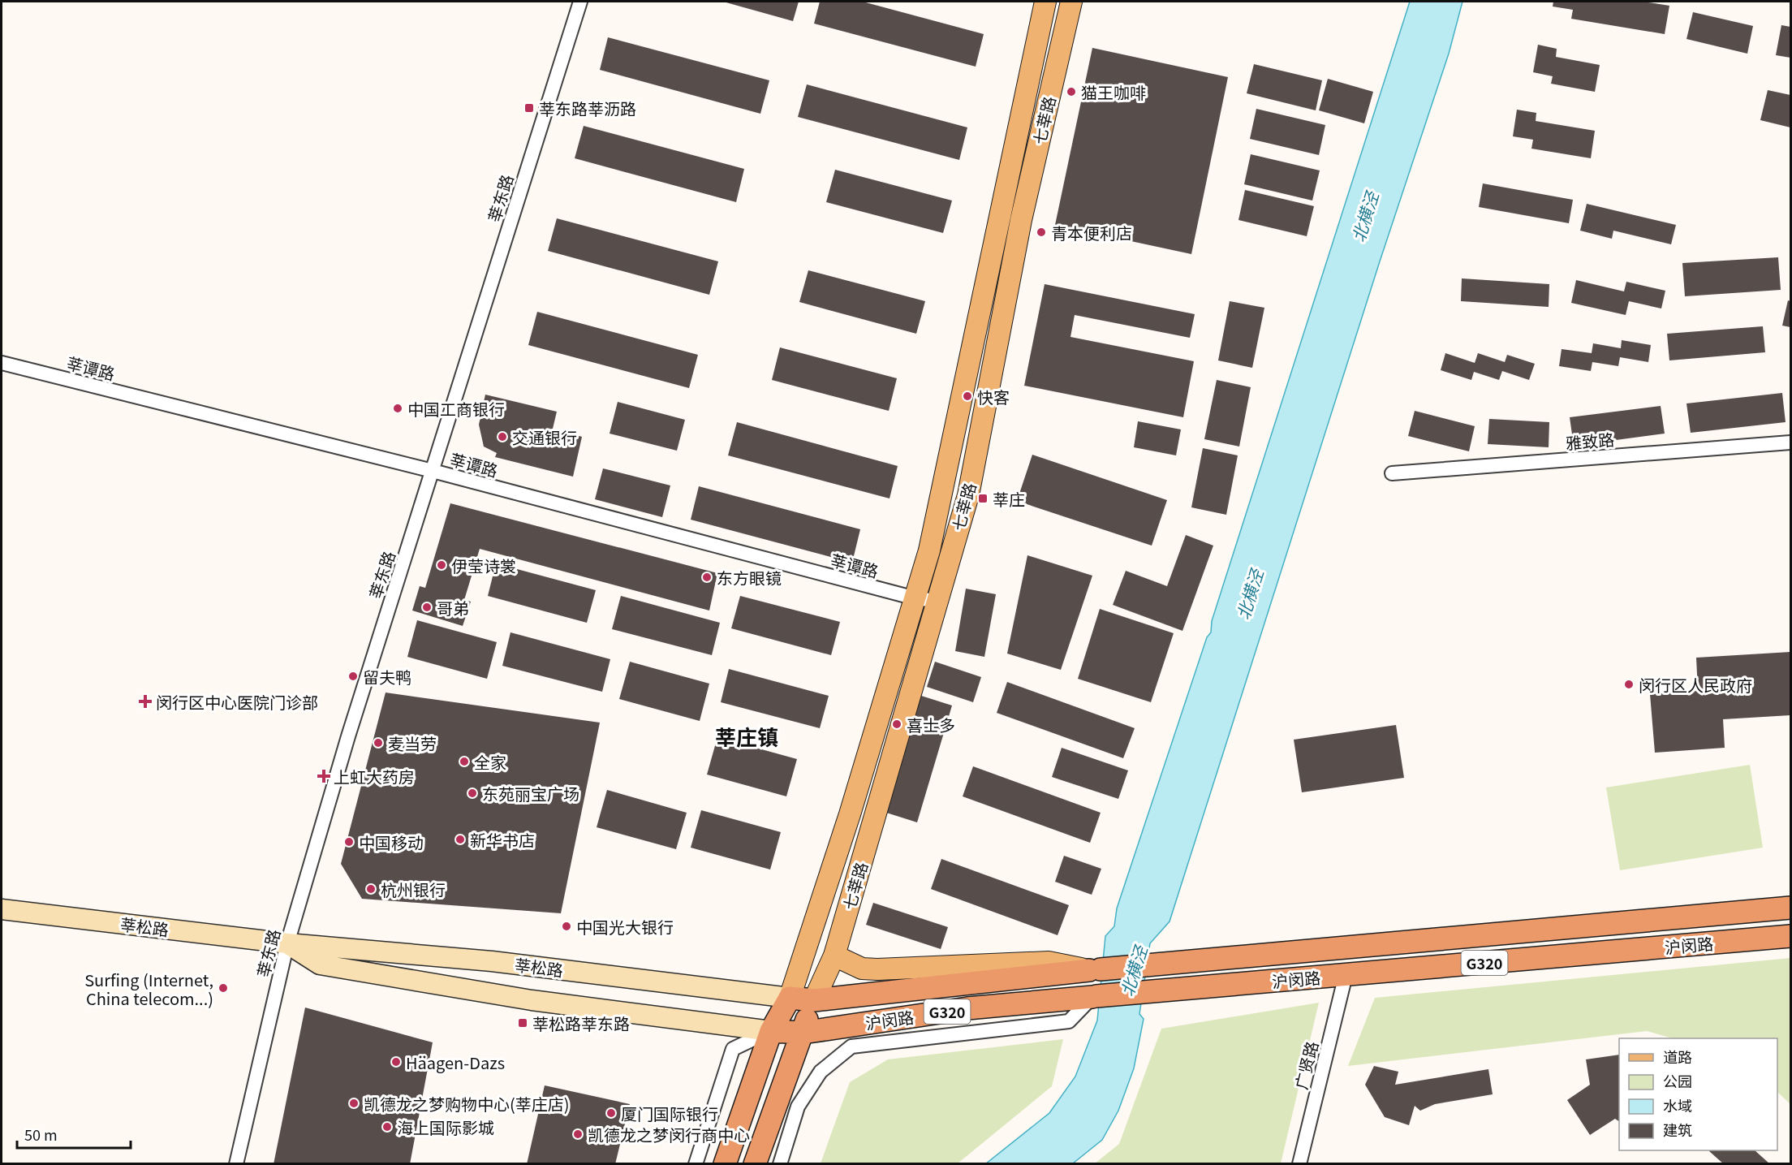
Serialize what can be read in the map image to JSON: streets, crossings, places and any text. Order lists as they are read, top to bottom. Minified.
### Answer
{"streets":{"highway":["沪闵路","G320"],"main road":["七莘路","莘松路"],"street":["莘东路","莘谭路","雅致路","广贤路"]},"crossings":[["七莘路","莘谭路"],["七莘路","莘松路"],["七莘路","沪闵路"],["莘东路","莘谭路"],["莘东路","莘松路"],["莘松路","沪闵路"],["沪闵路","广贤路"]],"districts":["莘庄镇"],"water":["北横泾"],"places":{"other":["猫王咖啡","青本便利店","快客","中国工商银行","交通银行","伊莹诗裳","东方眼镜","哥弟","留夫鸭","闵行区人民政府","喜士多","麦当劳","全家","东苑丽宝广场","新华书店","中国移动","杭州银行","中国光大银行","Surfing (Internet, China telecom...)","Häagen-Dazs","凯德龙之梦购物中心(莘庄店)","厦门国际银行","海上国际影城","凯德龙之梦闵行商中心"],"transit":["莘东路莘沥路","莘庄","莘松路莘东路"],"health":["闵行区中心医院门诊部","上虹大药房"]},"legend":["道路","公园","水域","建筑"],"scale_bar":"50 m"}
